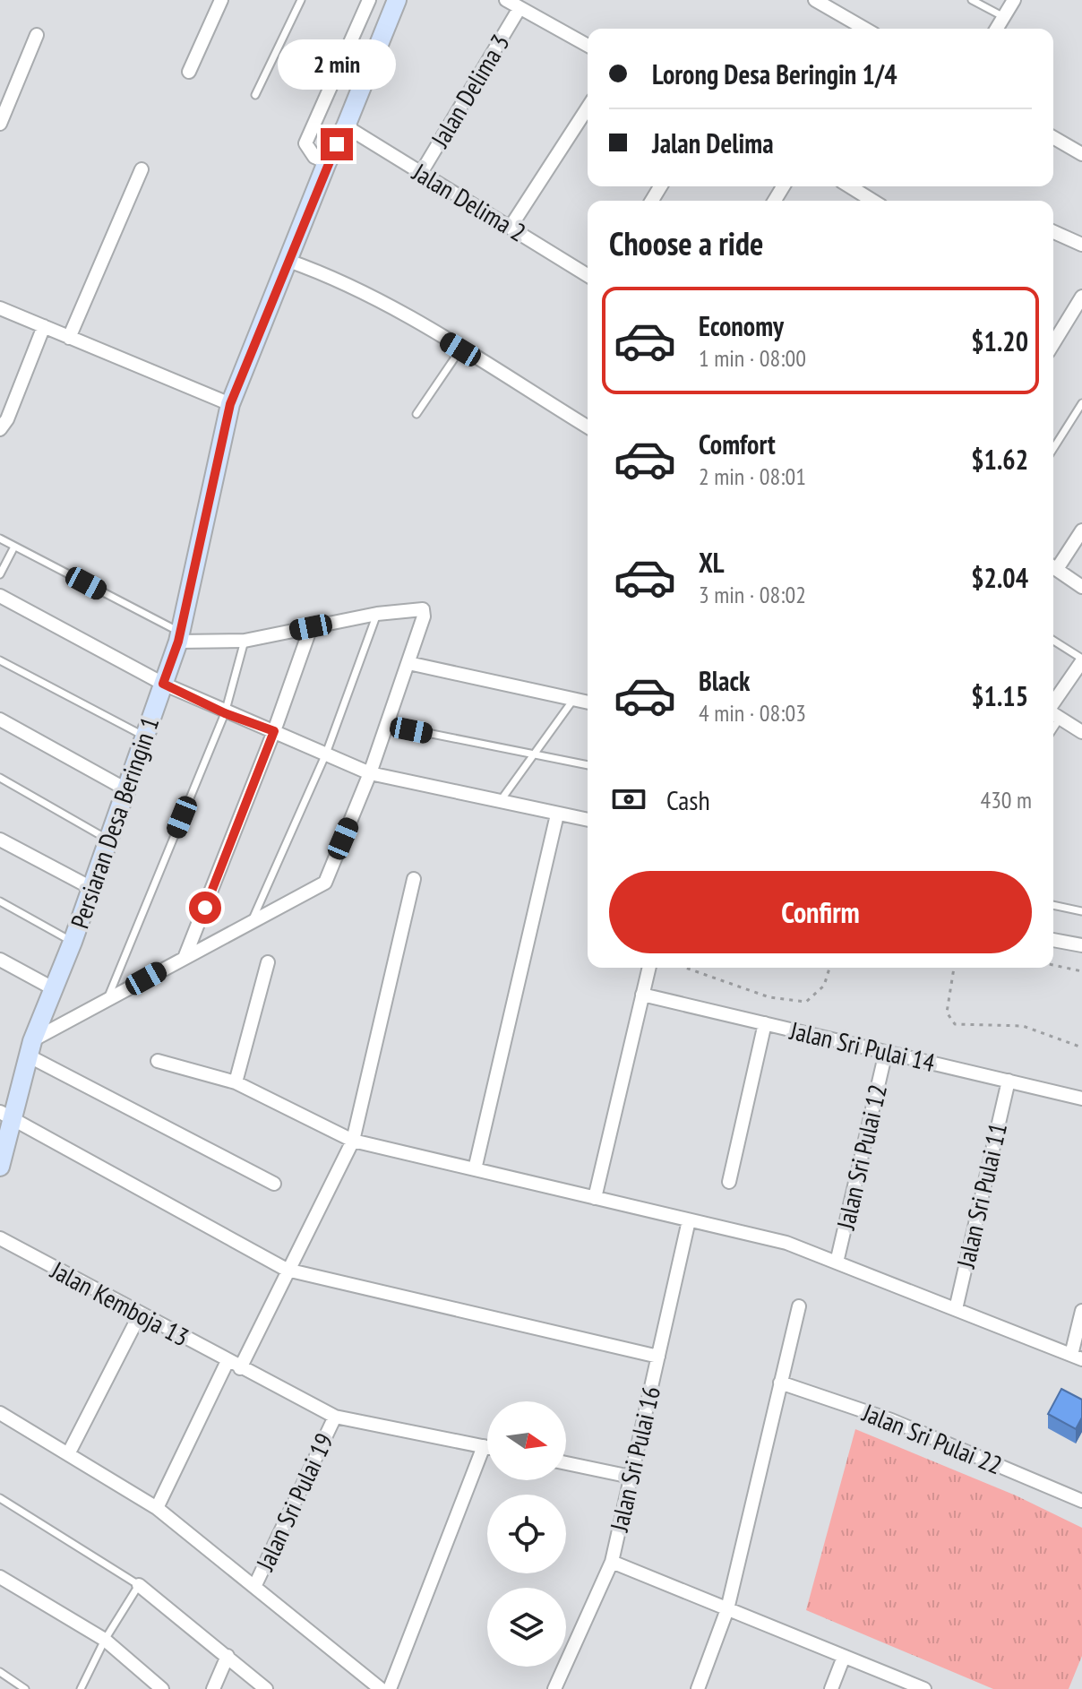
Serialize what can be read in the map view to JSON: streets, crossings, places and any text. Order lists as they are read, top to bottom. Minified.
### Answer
{"streets":{"main road":["Persiaran Desa Beringin 1"],"street":["Jalan Delima 3","Jalan Delima 2","Jalan Sri Pulai 14","Jalan Sri Pulai 12","Jalan Sri Pulai 11","Jalan Kemboja 13","Jalan Sri Pulai 22","Jalan Sri Pulai 16","Jalan Sri Pulai 19"]},"crossings":[["Jalan Delima 3","Jalan Delima 2"],["Jalan Delima 2","Persiaran Desa Beringin 1"],["Jalan Sri Pulai 14","Jalan Sri Pulai 12"],["Jalan Sri Pulai 14","Jalan Sri Pulai 11"],["Jalan Kemboja 13","Jalan Sri Pulai 19"]],"north":"right","page":{"banner":["Lorong Desa Beringin 1/4","Jalan Delima"],"bubble":"2 min","heading":"Choose a ride","list":[{"name":"Economy","note":"1 min · 08:00","value":"$1.20"},{"name":"Comfort","note":"2 min · 08:01","value":"$1.62"},{"name":"XL","note":"3 min · 08:02","value":"$2.04"},{"name":"Black","note":"4 min · 08:03","value":"$1.15"}],"pay":["Cash","430 m"],"buttons":"Confirm"}}
